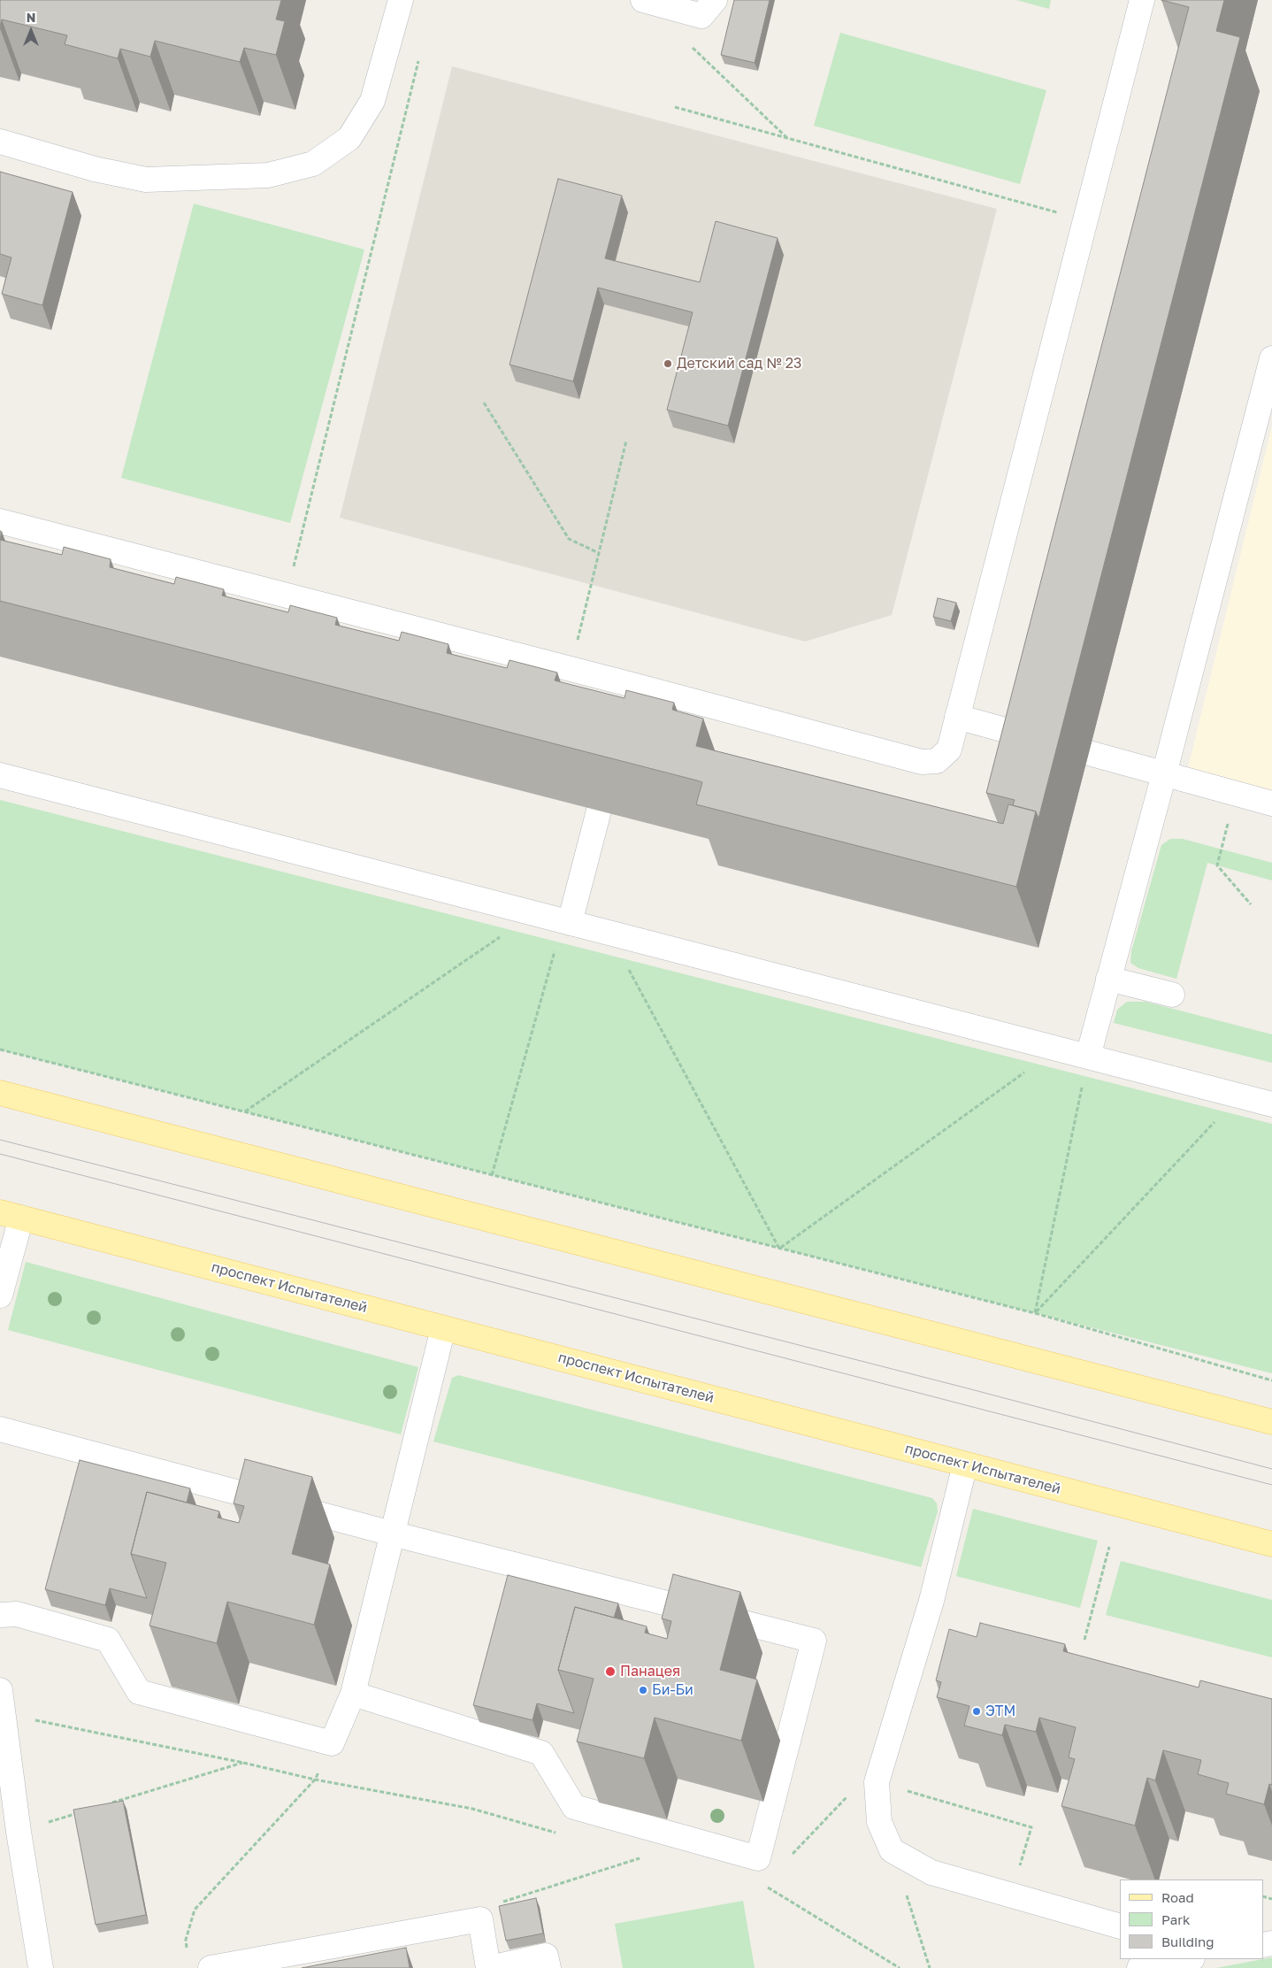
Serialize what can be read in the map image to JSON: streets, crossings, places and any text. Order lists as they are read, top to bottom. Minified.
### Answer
{"streets":{"main road":["проспект Испытателей"]},"places":["Детский сад № 23","Панацея","Би-Би","ЭТМ"],"legend":["Road","Park","Building"],"north":"top"}
